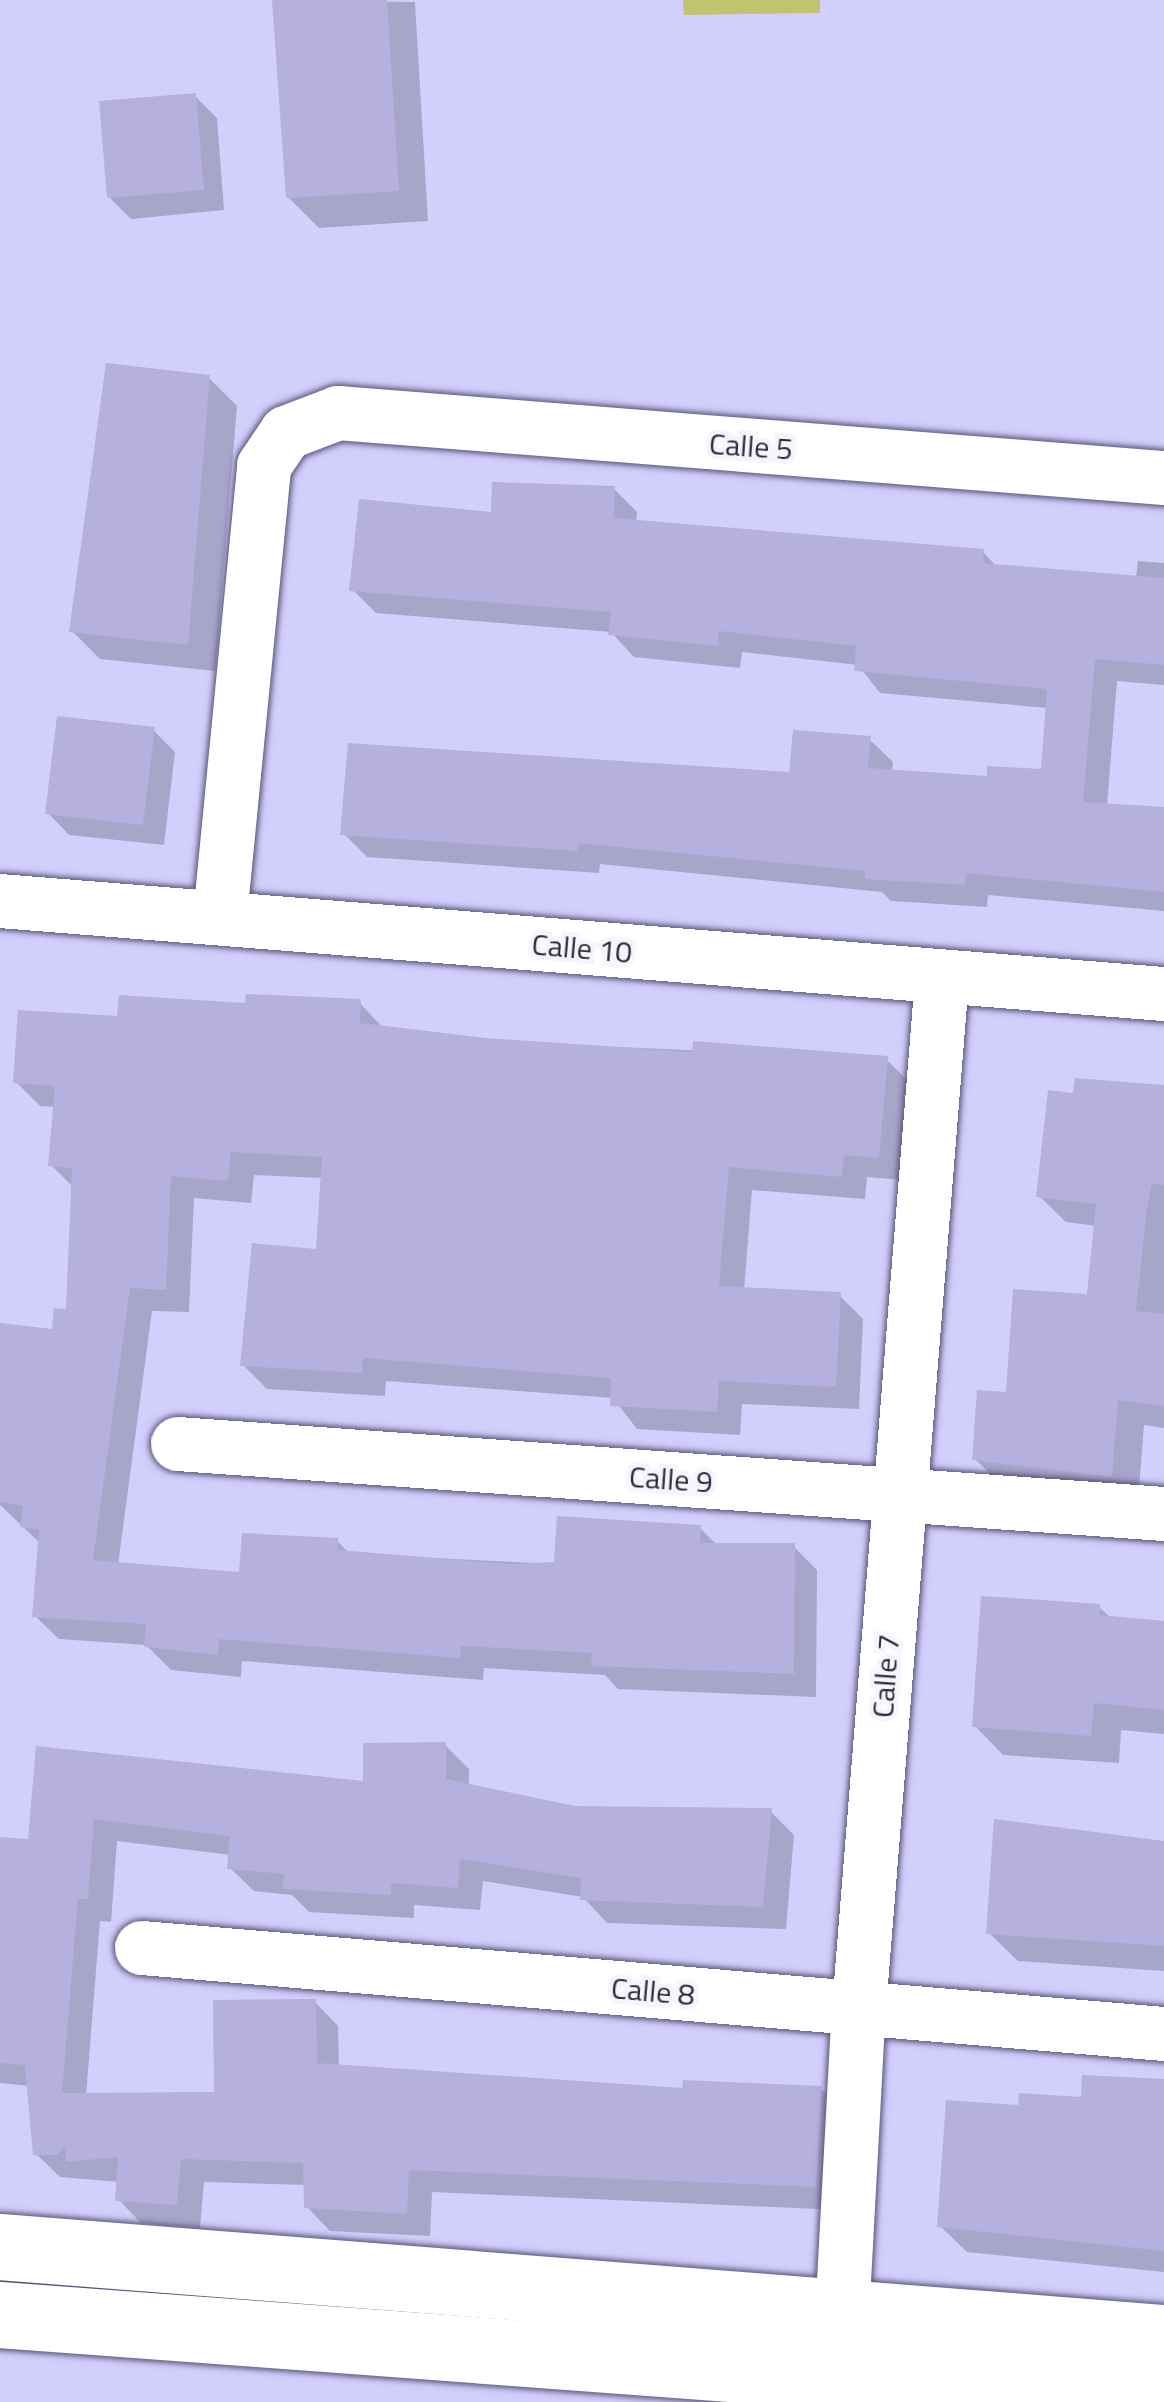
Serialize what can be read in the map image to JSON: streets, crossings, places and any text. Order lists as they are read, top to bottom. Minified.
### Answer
{"streets":{"street":["Calle 5","Calle 10","Calle 9","Calle 7","Calle 8"]},"crossings":[["Calle 5","Calle 10"],["Calle 10","Calle 7"],["Calle 9","Calle 7"],["Calle 7","Calle 8"]]}
